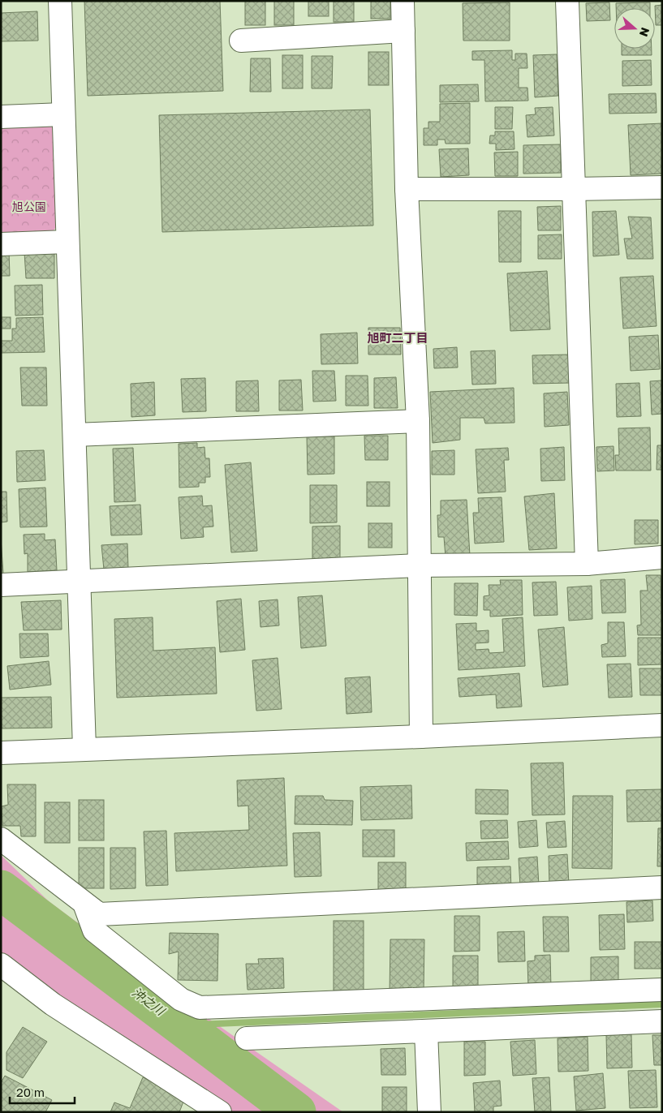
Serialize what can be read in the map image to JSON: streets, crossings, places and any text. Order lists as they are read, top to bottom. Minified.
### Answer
{"districts":["旭町二丁目"],"water":["沖之川"],"parks":["旭公園"],"scale_bar":"20 m","north":"right"}
